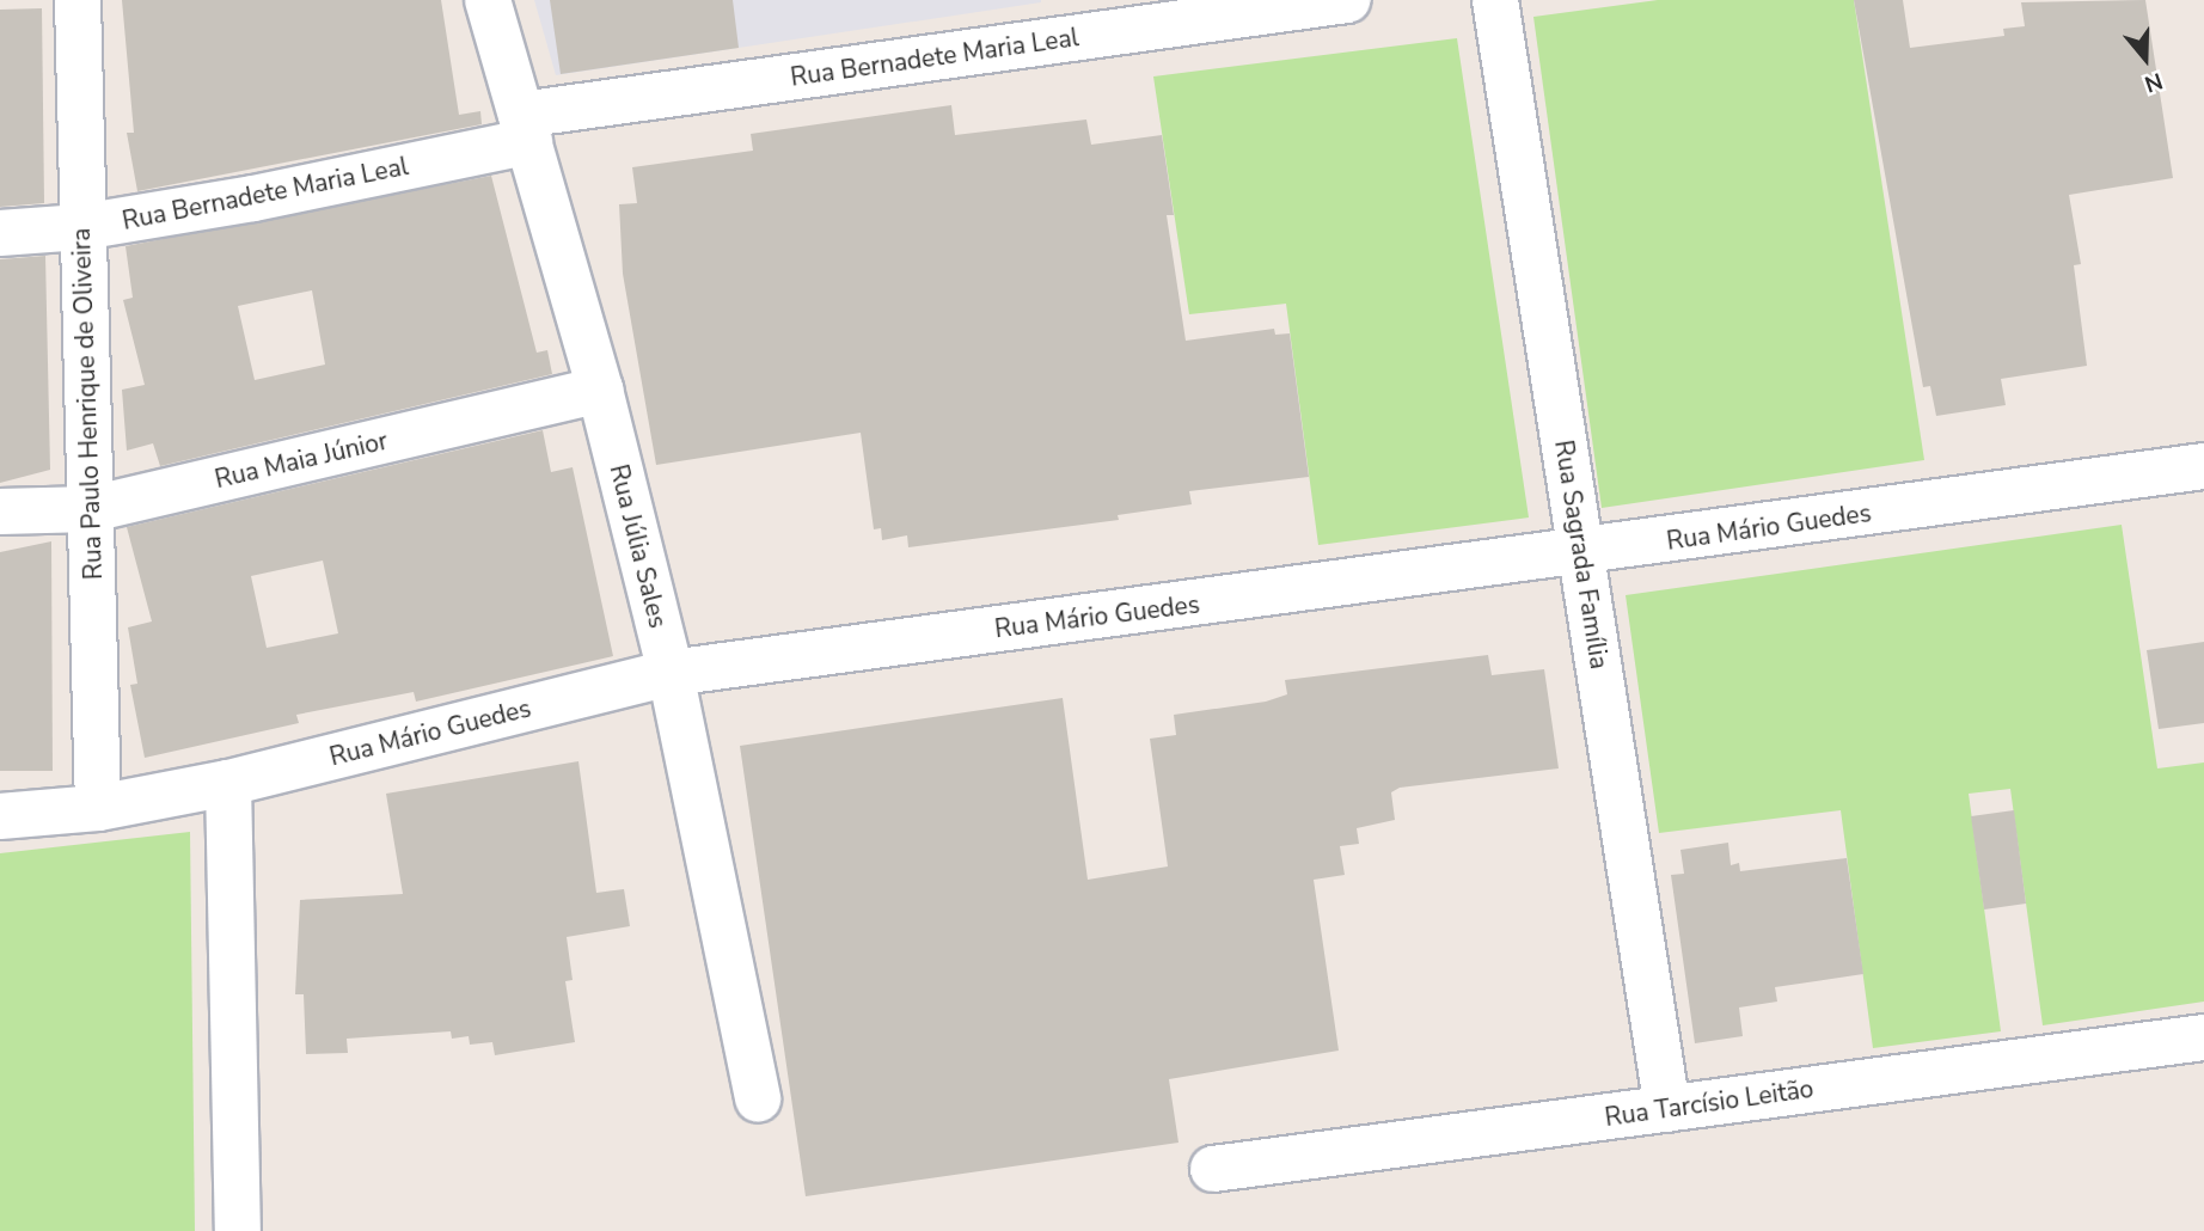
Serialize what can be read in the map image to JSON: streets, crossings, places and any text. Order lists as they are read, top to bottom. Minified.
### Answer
{"streets":{"street":["Rua Bernadete Maria Leal","Rua Paulo Henrique de Oliveira","Rua Maia Júnior","Rua Mário Guedes","Rua Júlia Sales","Rua Sagrada Família","Rua Tarcísio Leitão"]},"crossings":[["Rua Bernadete Maria Leal","Rua Paulo Henrique de Oliveira"],["Rua Bernadete Maria Leal","Rua Júlia Sales"],["Rua Paulo Henrique de Oliveira","Rua Maia Júnior"],["Rua Paulo Henrique de Oliveira","Rua Mário Guedes"],["Rua Maia Júnior","Rua Júlia Sales"],["Rua Mário Guedes","Rua Júlia Sales"],["Rua Mário Guedes","Rua Sagrada Família"],["Rua Sagrada Família","Rua Tarcísio Leitão"]],"north":"bottom"}
